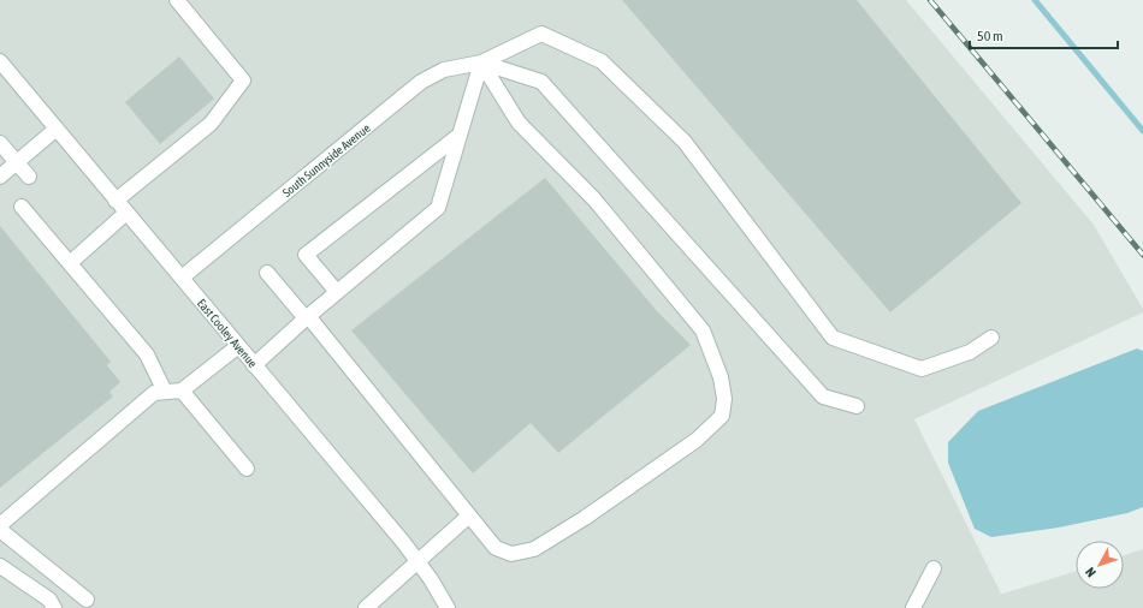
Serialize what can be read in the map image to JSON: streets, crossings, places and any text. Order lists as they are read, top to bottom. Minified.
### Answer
{"streets":{"street":["South Sunnyside Avenue","East Cooley Avenue"]},"crossings":[["South Sunnyside Avenue","East Cooley Avenue"]],"scale_bar":"50 m","north":"bottom left"}
